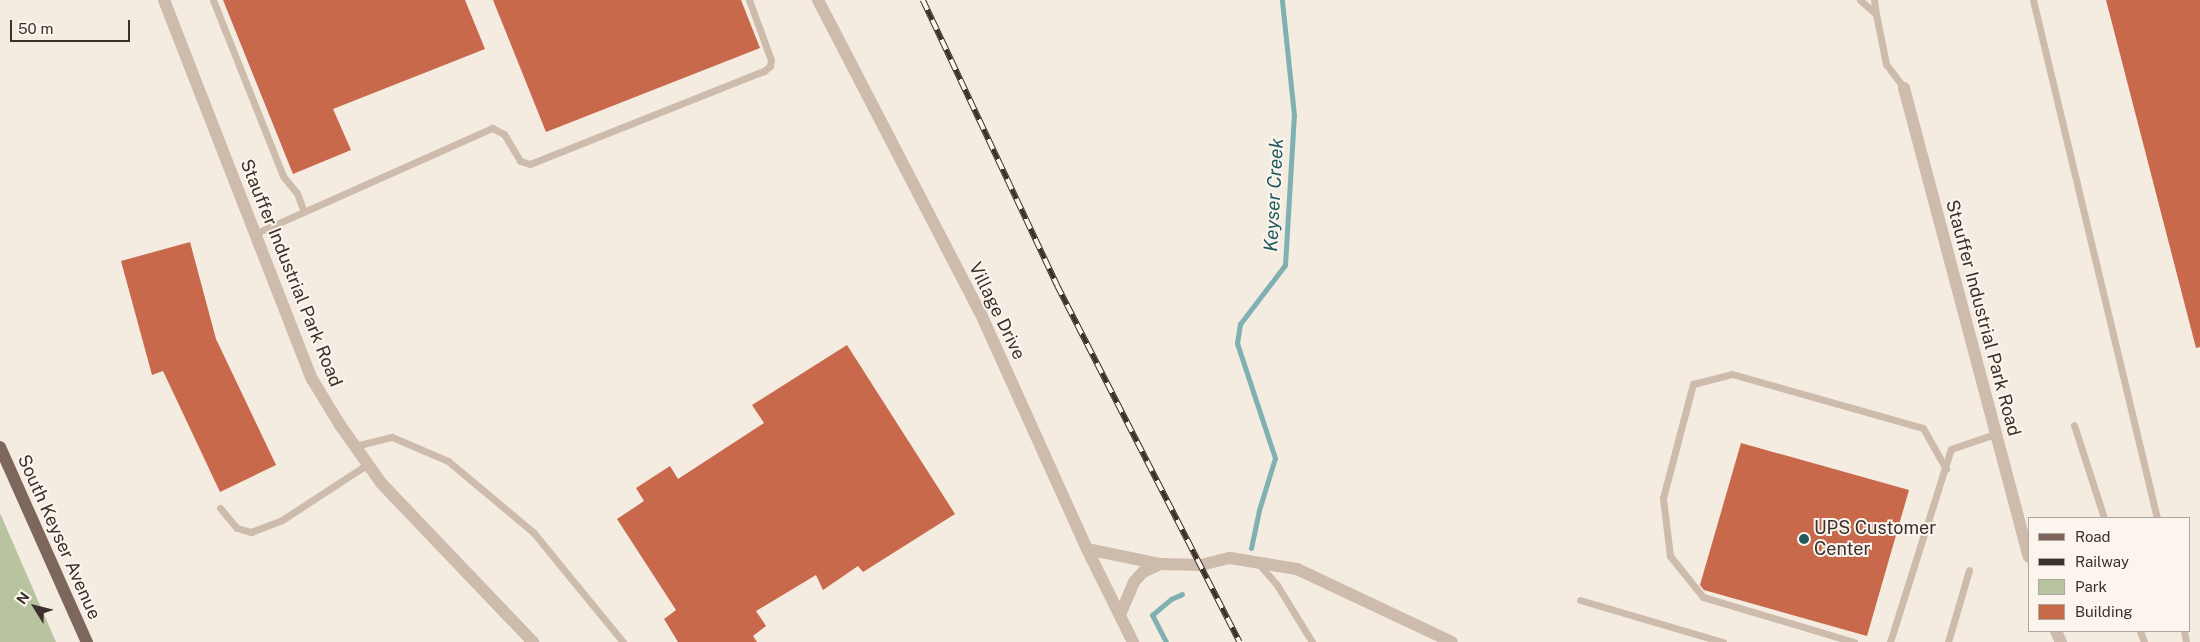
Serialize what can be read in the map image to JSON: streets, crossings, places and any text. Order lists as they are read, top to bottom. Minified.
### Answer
{"streets":{"main road":["South Keyser Avenue"],"street":["Stauffer Industrial Park Road","Village Drive"]},"water":["Keyser Creek"],"places":["UPS Customer Center"],"legend":["Road","Railway","Park","Building"],"scale_bar":"50 m","north":"top left"}
